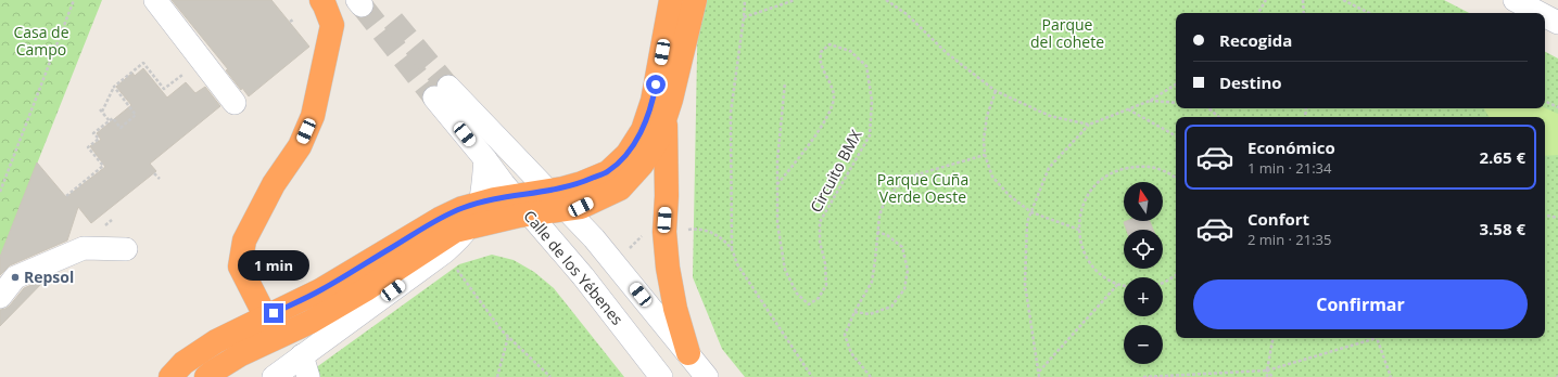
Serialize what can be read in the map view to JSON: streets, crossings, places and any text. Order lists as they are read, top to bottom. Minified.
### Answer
{"streets":{"street":["Calle de los Yébenes"],"path":["Circuito BMX"]},"parks":["Parque del cohete","Casa de Campo","Parque Cuña Verde Oeste"],"places":["Repsol"],"north":"top","page":{"banner":["Recogida","Destino"],"list":[{"name":"Económico","note":"1 min · 21:34","value":"2.65 €"},{"name":"Confort","note":"2 min · 21:35","value":"3.58 €"}],"map_buttons":["+","−"],"bubble":"1 min","buttons":"Confirmar"}}
